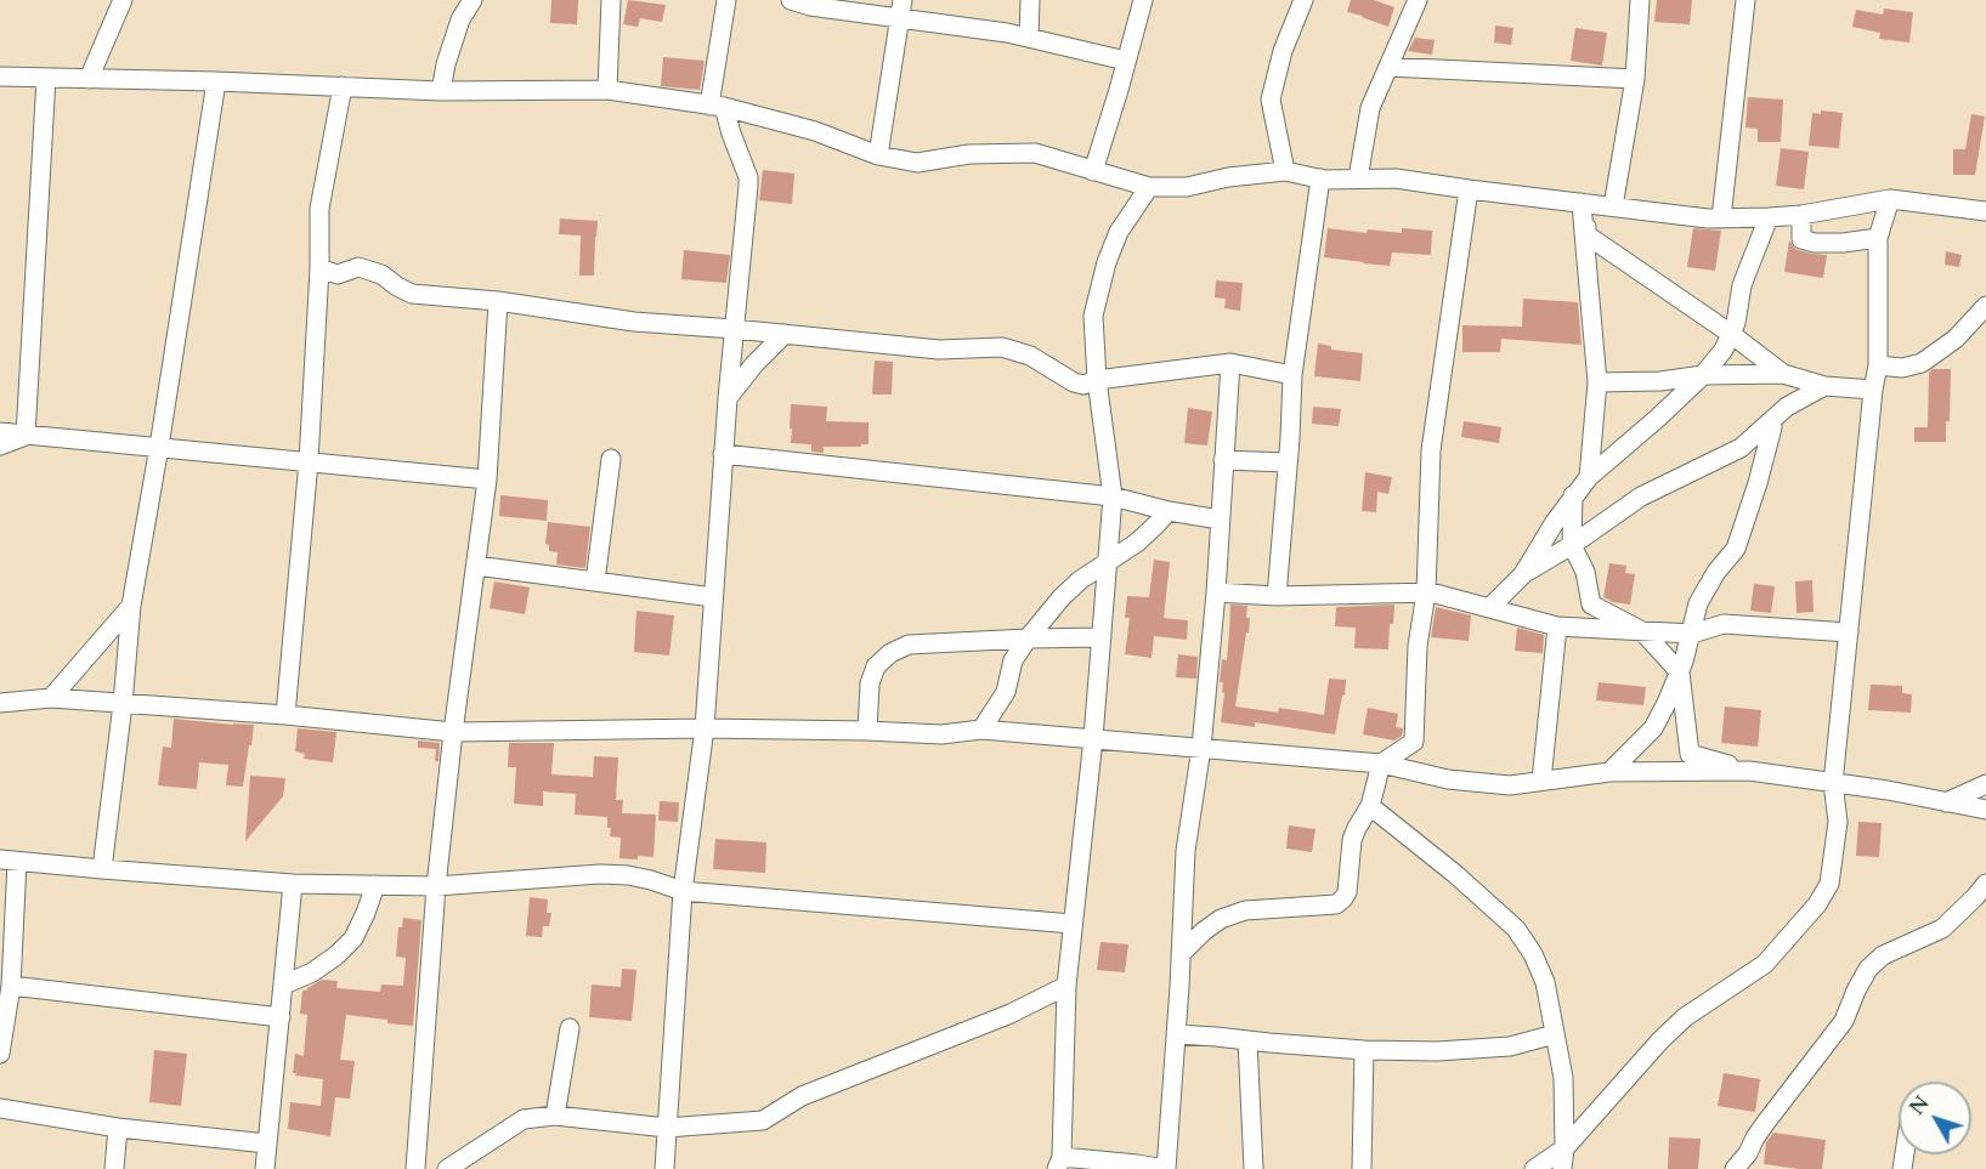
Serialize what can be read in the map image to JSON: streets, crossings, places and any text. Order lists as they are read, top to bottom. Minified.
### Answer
{"north":"top left"}
